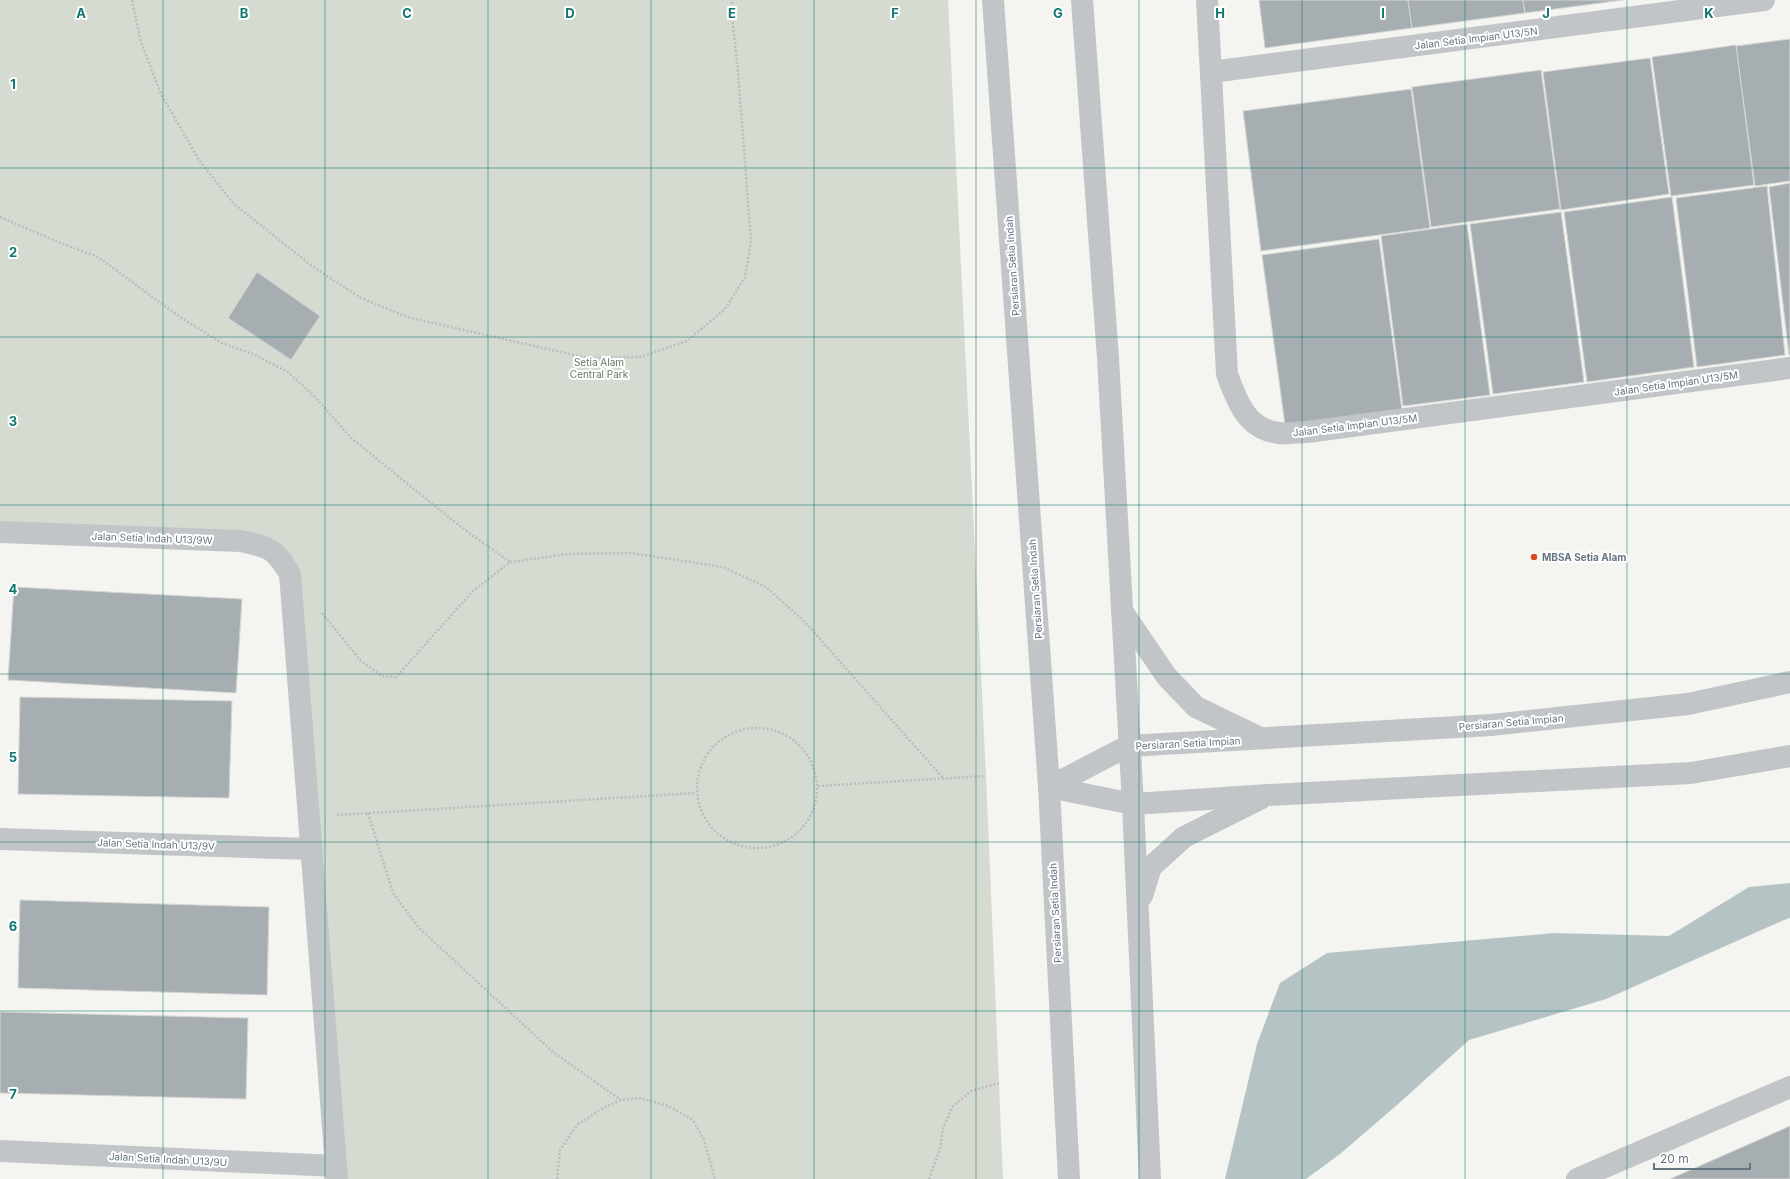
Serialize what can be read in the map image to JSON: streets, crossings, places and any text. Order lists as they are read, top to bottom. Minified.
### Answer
{"streets":{"street":["Jalan Setia Impian U13/5N","Persiaran Setia Indah","Jalan Setia Impian U13/5M","Jalan Setia Indah U13/9W","Persiaran Setia Impian","Jalan Setia Indah U13/9V","Jalan Setia Indah U13/9U"]},"crossings":[["Jalan Setia Impian U13/5N","Jalan Setia Impian U13/5M"],["Persiaran Setia Indah","Persiaran Setia Impian"]],"parks":["Setia Alam Central Park"],"places":["MBSA Setia Alam"],"scale_bar":"20 m","grid":{"columns":["A","B","C","D","E","F","G","H","I","J","K"],"rows":["1","2","3","4","5","6","7"]}}
